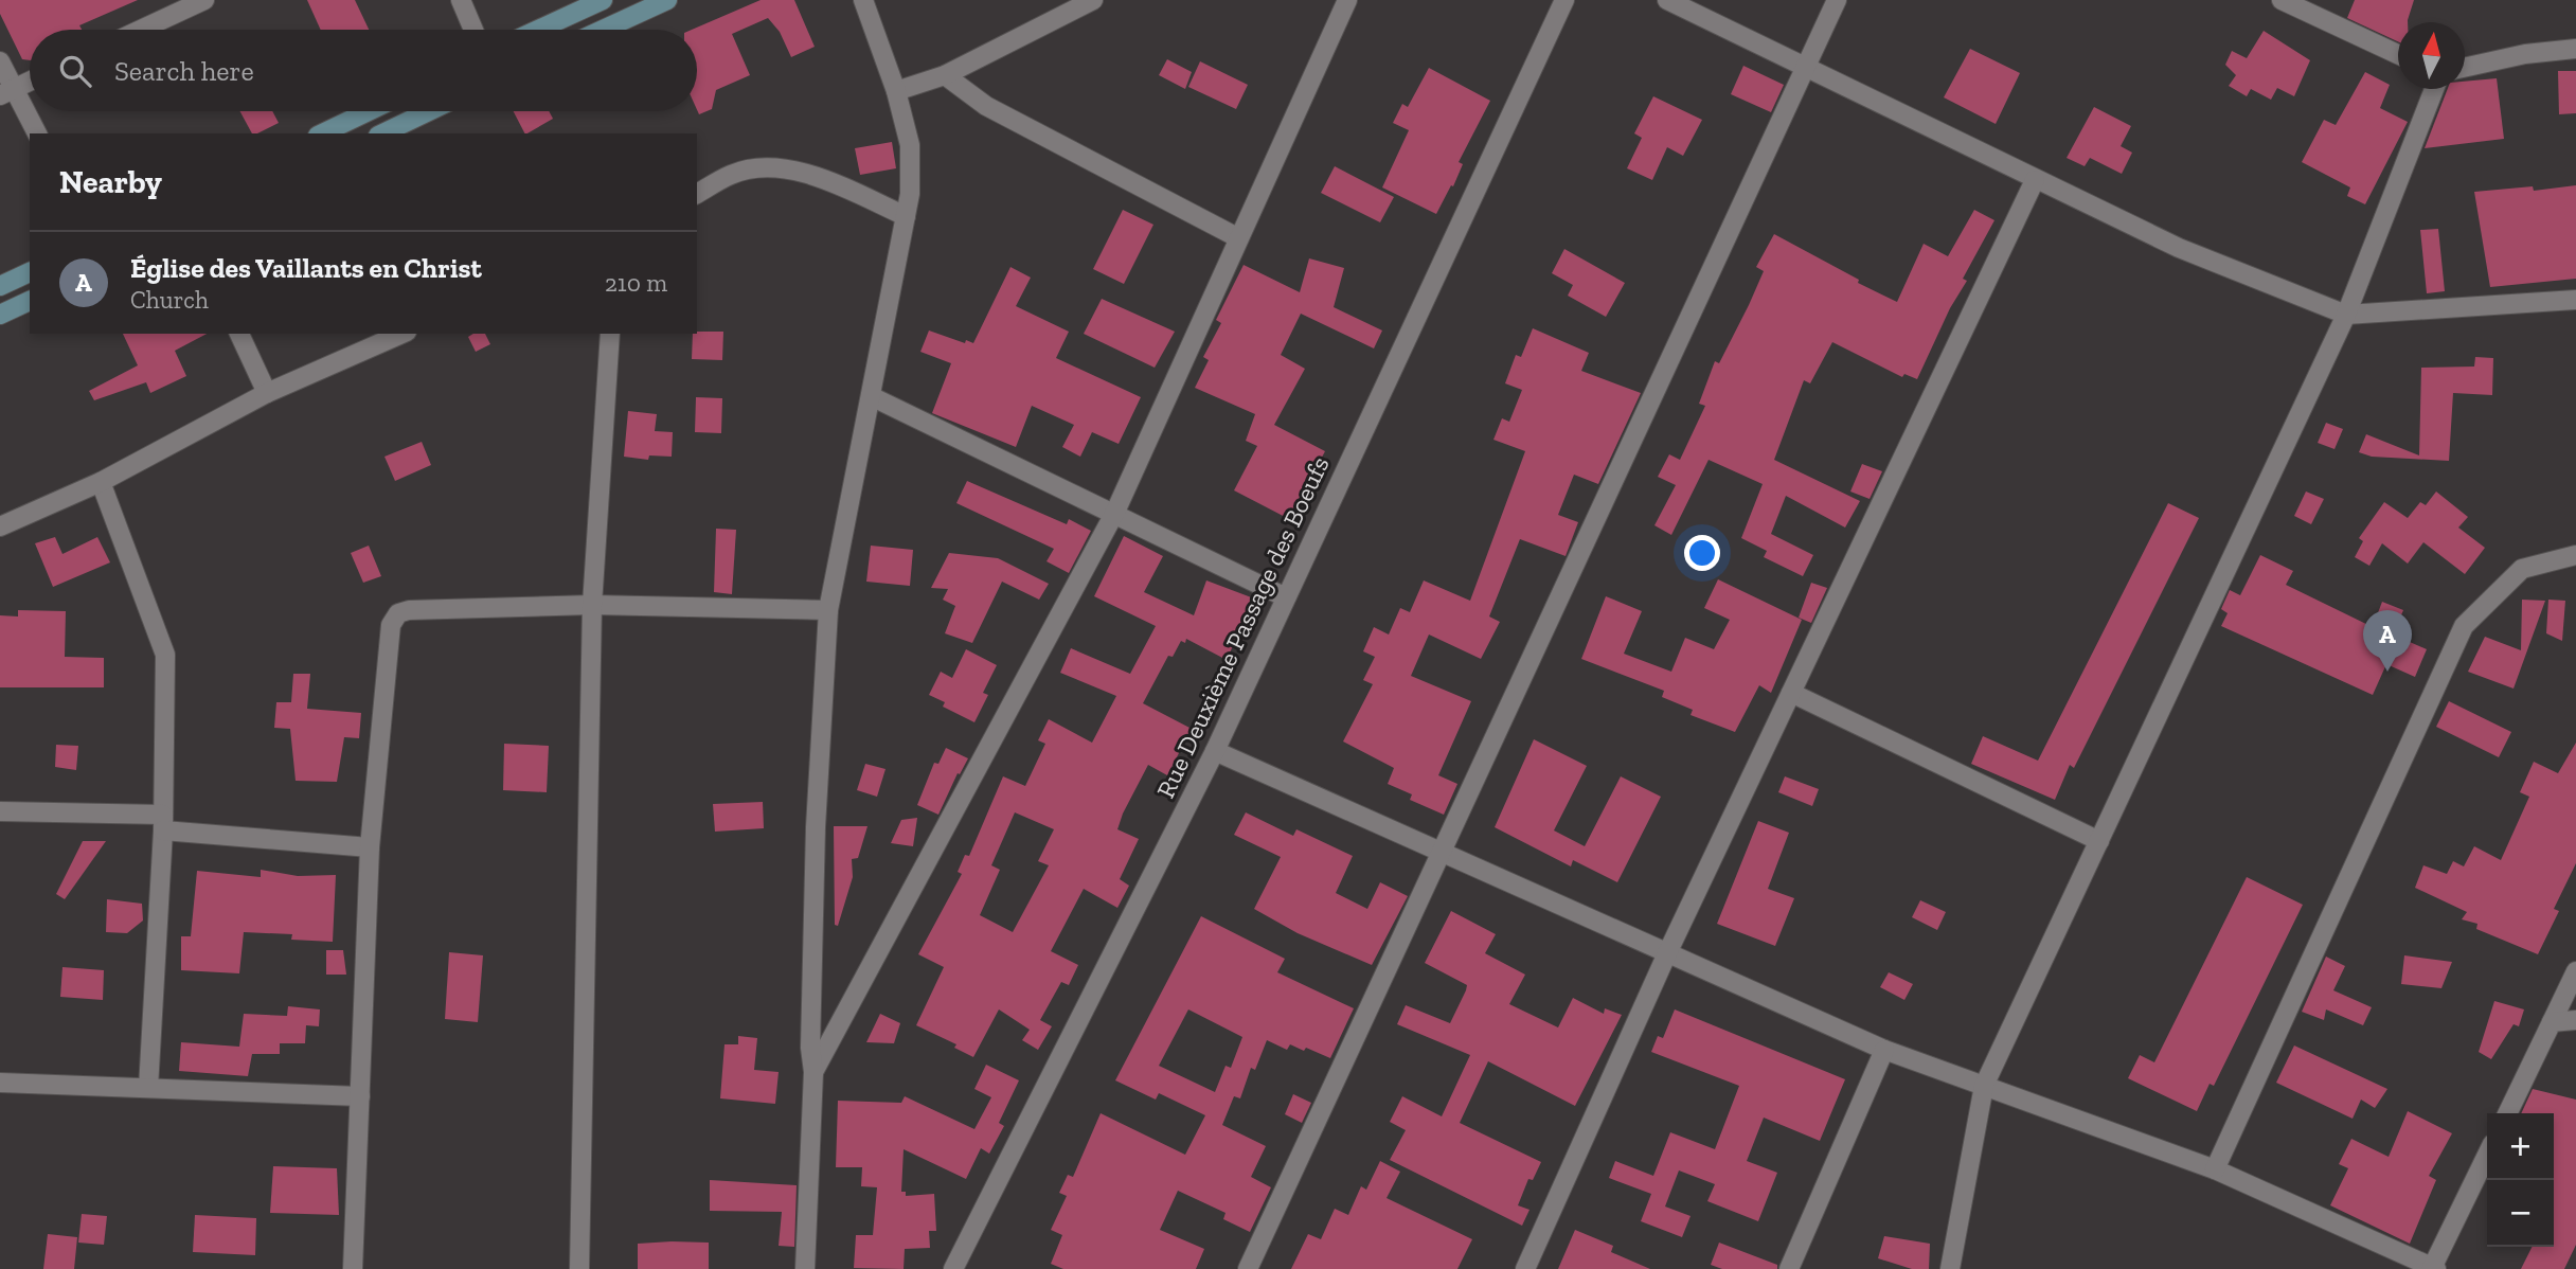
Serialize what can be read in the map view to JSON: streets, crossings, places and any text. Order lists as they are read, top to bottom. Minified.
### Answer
{"streets":{"street":["Rue Deuxième Passage des Boeufs"]},"north":"top","page":{"search":"Search here","heading":"Nearby","list":[{"mark":"A","name":"Église des Vaillants en Christ","note":"Church","value":"210 m"}],"pins":"A","map_buttons":["+","−"]}}
